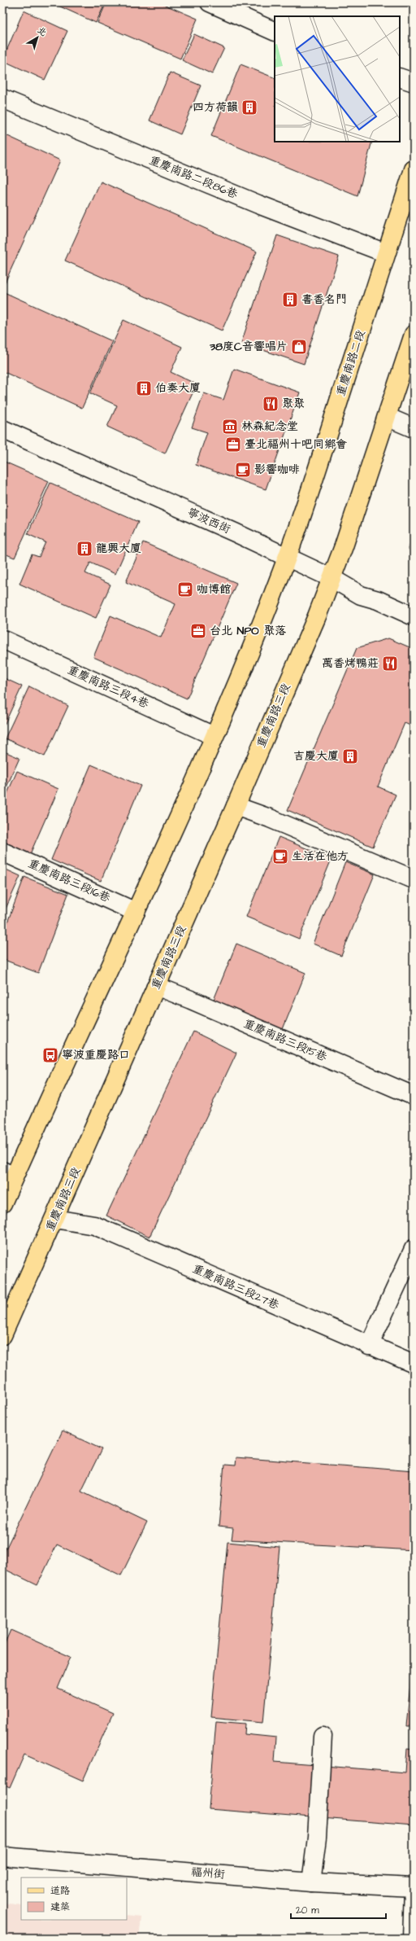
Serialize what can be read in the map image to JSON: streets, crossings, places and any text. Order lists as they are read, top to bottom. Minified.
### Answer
{"streets":{"main road":["重慶南路二段","重慶南路三段"],"street":["重慶南路二段86巷","寧波西街","重慶南路三段4巷","重慶南路三段16巷","重慶南路三段15巷","重慶南路三段27巷","福州街"]},"crossings":[["重慶南路二段86巷","重慶南路二段"],["重慶南路二段","寧波西街"],["寧波西街","重慶南路三段"],["重慶南路三段","重慶南路三段15巷"],["重慶南路三段","重慶南路三段27巷"]],"places":{"building":["四方荷韻","書香名門","伯奏大廈","龍興大廈","吉慶大廈"],"shop":["38度C音響唱片"],"restaurant":["聚聚","萬香烤鴨莊"],"museum":["林森紀念堂"],"office":["臺北福州十吧同鄉會","台北 NPO 聚落"],"cafe":["影響咖啡","咖博館","生活在他方"],"bus stop":["寧波重慶路口"]},"legend":["道路","建築"],"scale_bar":"20 m","north":"top right"}
